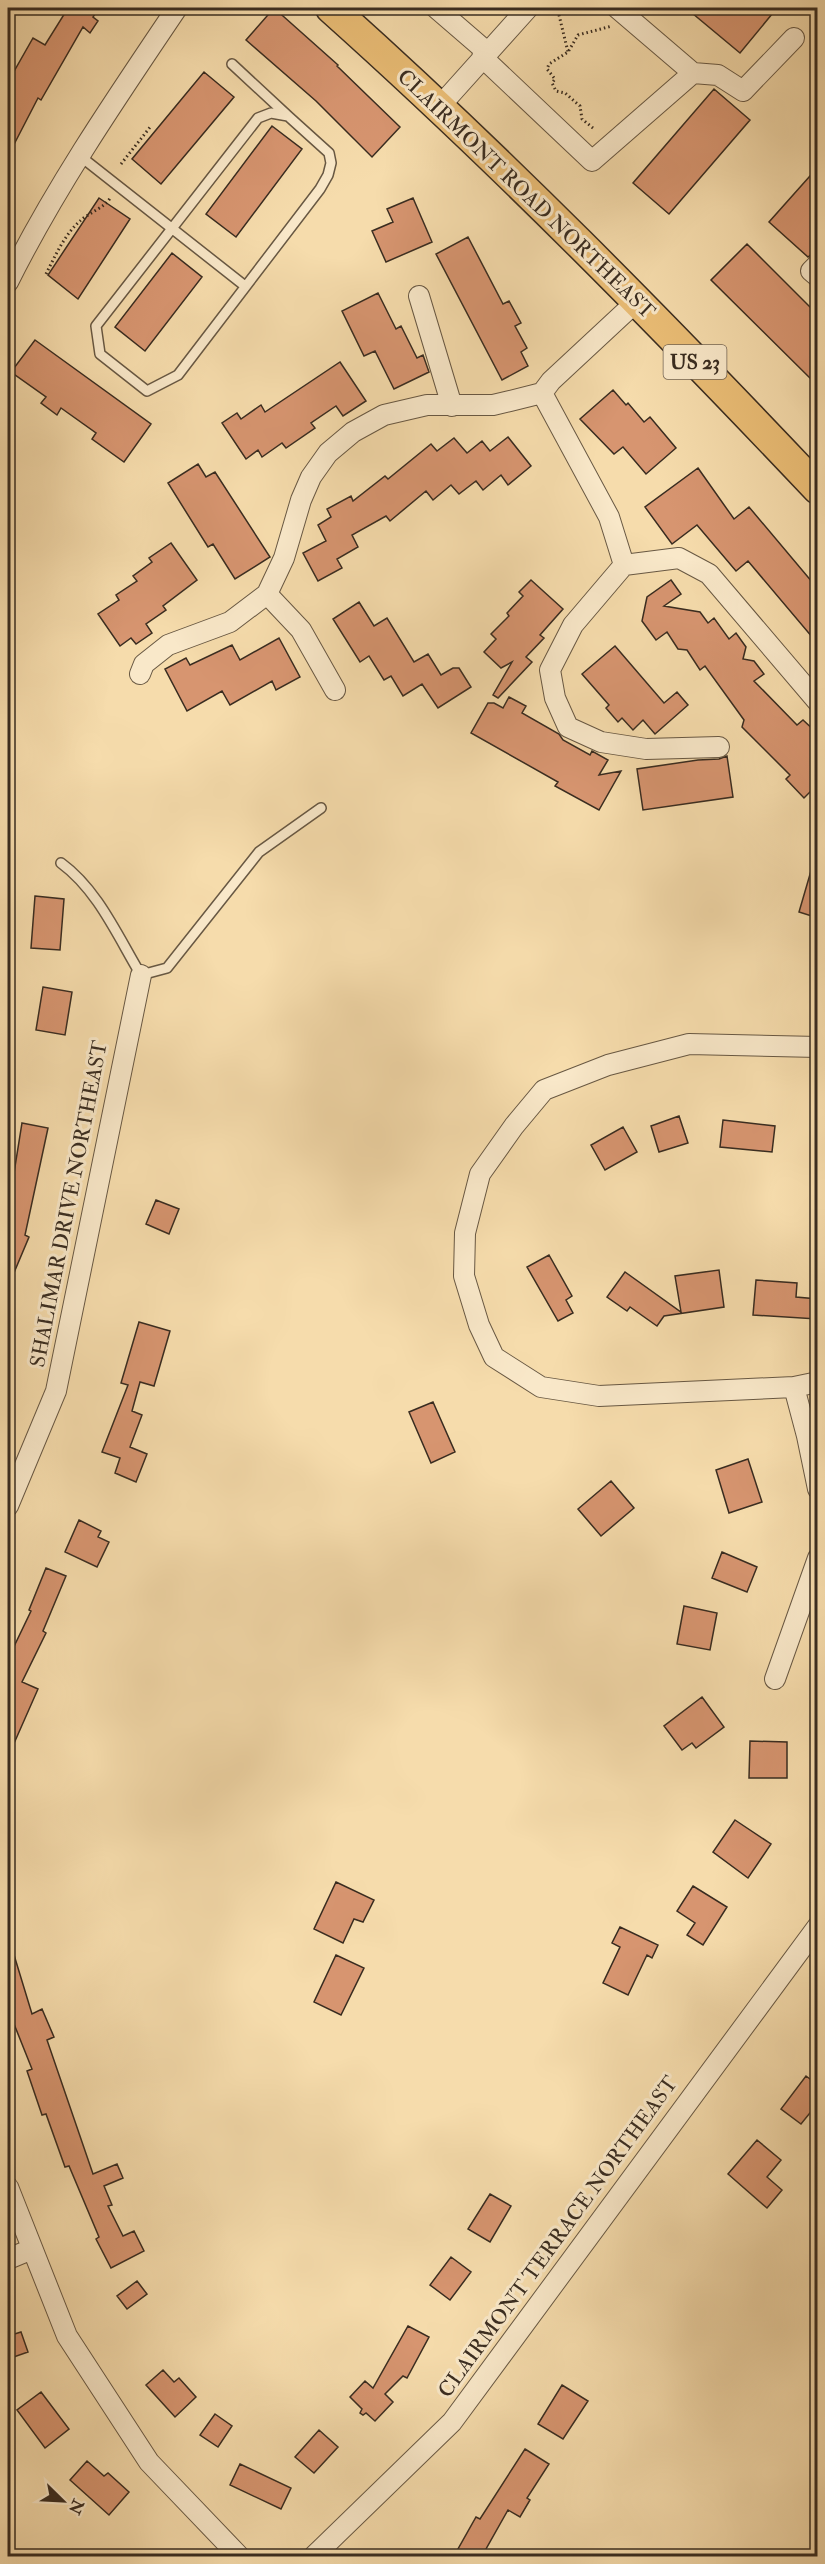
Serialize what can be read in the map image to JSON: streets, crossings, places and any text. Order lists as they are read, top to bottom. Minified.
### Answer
{"streets":{"main road":["CLAIRMONT ROAD NORTHEAST","US 23"],"street":["SHALIMAR DRIVE NORTHEAST","CLAIRMONT TERRACE NORTHEAST"]},"north":"bottom right"}
